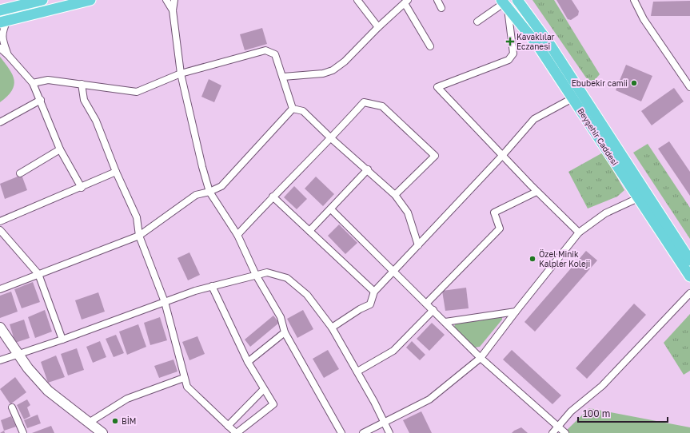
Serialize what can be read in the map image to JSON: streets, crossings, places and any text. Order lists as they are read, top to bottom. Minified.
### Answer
{"streets":{"main road":["Beyşehir Caddesi"]},"places":{"health":["Kavaklılar Eczanesi"],"other":["Ebubekir camii","Özel Minik Kalpler Koleji","BİM"]},"scale_bar":"100 m"}
